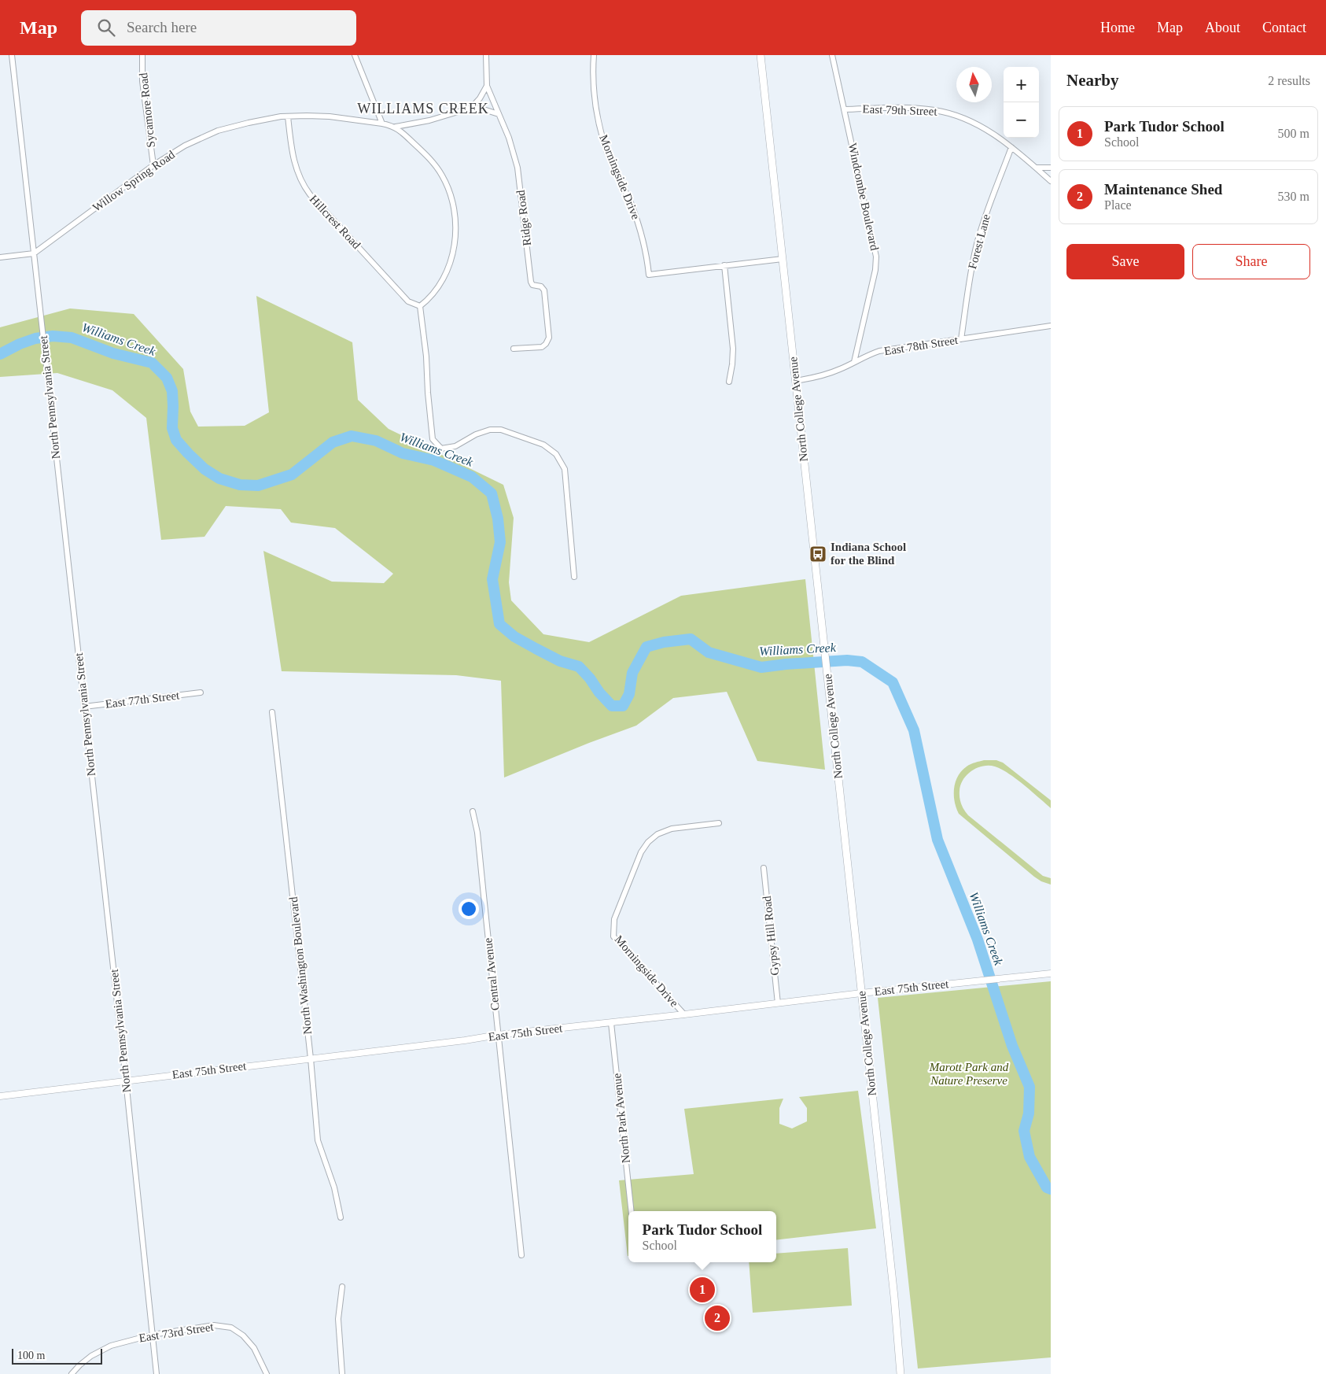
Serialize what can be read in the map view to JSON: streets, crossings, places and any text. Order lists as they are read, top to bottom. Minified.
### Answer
{"streets":{"main road":["North College Avenue"],"street":["Sycamore Road","East 79th Street","Morningside Drive","Willow Spring Road","Windcombe Boulevard","Ridge Road","Hillcrest Road","Forest Lane","East 78th Street","North Pennsylvania Street","East 77th Street","Gypsy Hill Road","North Washington Boulevard","Central Avenue","East 75th Street","North Park Avenue","East 73rd Street"]},"crossings":[["Sycamore Road","Willow Spring Road"],["East 79th Street","Windcombe Boulevard"],["East 79th Street","Forest Lane"],["Morningside Drive","East 75th Street"],["Willow Spring Road","Hillcrest Road"],["Willow Spring Road","North Pennsylvania Street"],["Windcombe Boulevard","East 78th Street"],["Forest Lane","East 78th Street"],["East 78th Street","North College Avenue"],["North Pennsylvania Street","East 77th Street"],["North Pennsylvania Street","East 75th Street"],["North Pennsylvania Street","East 73rd Street"],["North College Avenue","East 75th Street"],["Gypsy Hill Road","East 75th Street"],["North Washington Boulevard","East 75th Street"],["Central Avenue","East 75th Street"],["East 75th Street","North Park Avenue"]],"districts":["WILLIAMS CREEK"],"water":["Williams Creek"],"parks":["Marott Park and Nature Preserve"],"places":{"bus stop":["Indiana School for the Blind"]},"scale_bar":"100 m","north":"top","page":{"header":"Map","search":"Search here","nav":["Home","Map","About","Contact"],"heading":["Nearby","2 results"],"map_buttons":["+","−"],"list":[{"mark":"1","name":"Park Tudor School","note":"School","value":"500 m"},{"mark":"2","name":"Maintenance Shed","note":"Place","value":"530 m"}],"buttons":["Save","Share"],"popup":["Park Tudor School","School"],"pins":["1","2"],"scale":"100 m"}}
